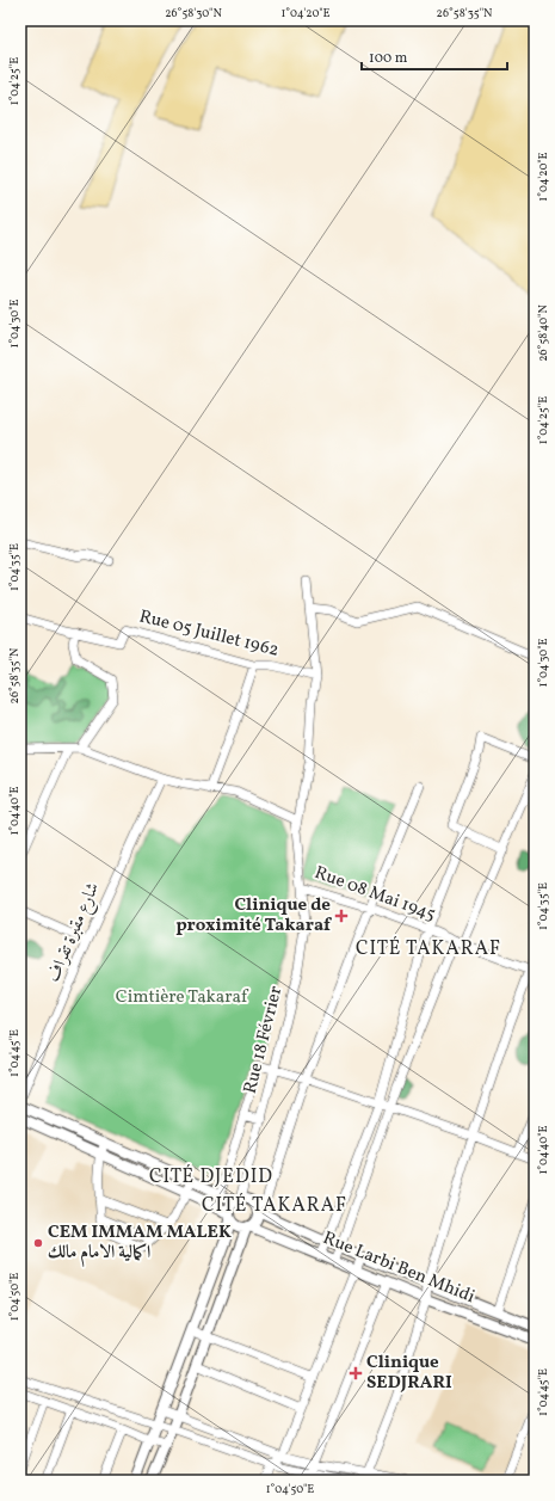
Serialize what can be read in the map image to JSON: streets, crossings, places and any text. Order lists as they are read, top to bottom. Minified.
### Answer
{"streets":{"street":["Rue 05 Juillet 1962","Rue 08 Mai 1945","شارع مقبرة تقراف","Rue 18 Février","Rue Larbi Ben Mhidi"]},"crossings":[["Rue 08 Mai 1945","Rue 18 Février"],["Rue 18 Février","Rue Larbi Ben Mhidi"]],"districts":["CITÉ TAKARAF","CITÉ DJEDID","CITÉ TAKARAF"],"parks":["Cimtière Takaraf"],"places":{"health":["Clinique de proximité Takaraf","Clinique SEDJRARI"],"other":["CEM IMMAM MALEK اكمالية الامام مالك"]},"scale_bar":"100 m","coordinates":["26°58'30\"N","1°04'20\"E","26°58'35\"N","1°04'25\"E","1°04'30\"E","26°58'40\"N","1°04'35\"E","1°04'40\"E","1°04'45\"E","1°04'50\"E"]}
